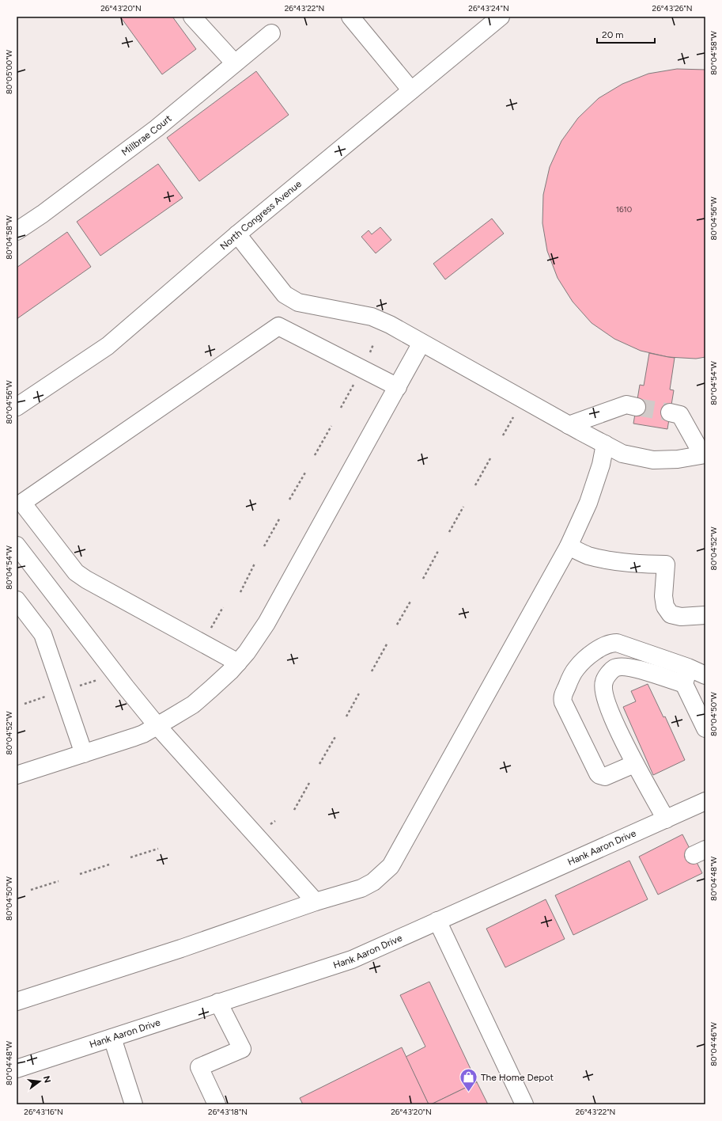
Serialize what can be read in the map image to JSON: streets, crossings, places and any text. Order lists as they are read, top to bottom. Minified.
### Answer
{"streets":{"street":["Millbrae Court","North Congress Avenue","Hank Aaron Drive"]},"places":{"shop":["The Home Depot"]},"house_numbers":["1610"],"scale_bar":"20 m","north":"right","coordinates":["26°43'20\"N","26°43'22\"N","26°43'24\"N","26°43'26\"N","80°04'58\"W","80°05'00\"W","80°04'56\"W","80°04'54\"W","80°04'52\"W","80°04'50\"W","80°04'48\"W","80°04'46\"W","26°43'16\"N","26°43'18\"N"]}
